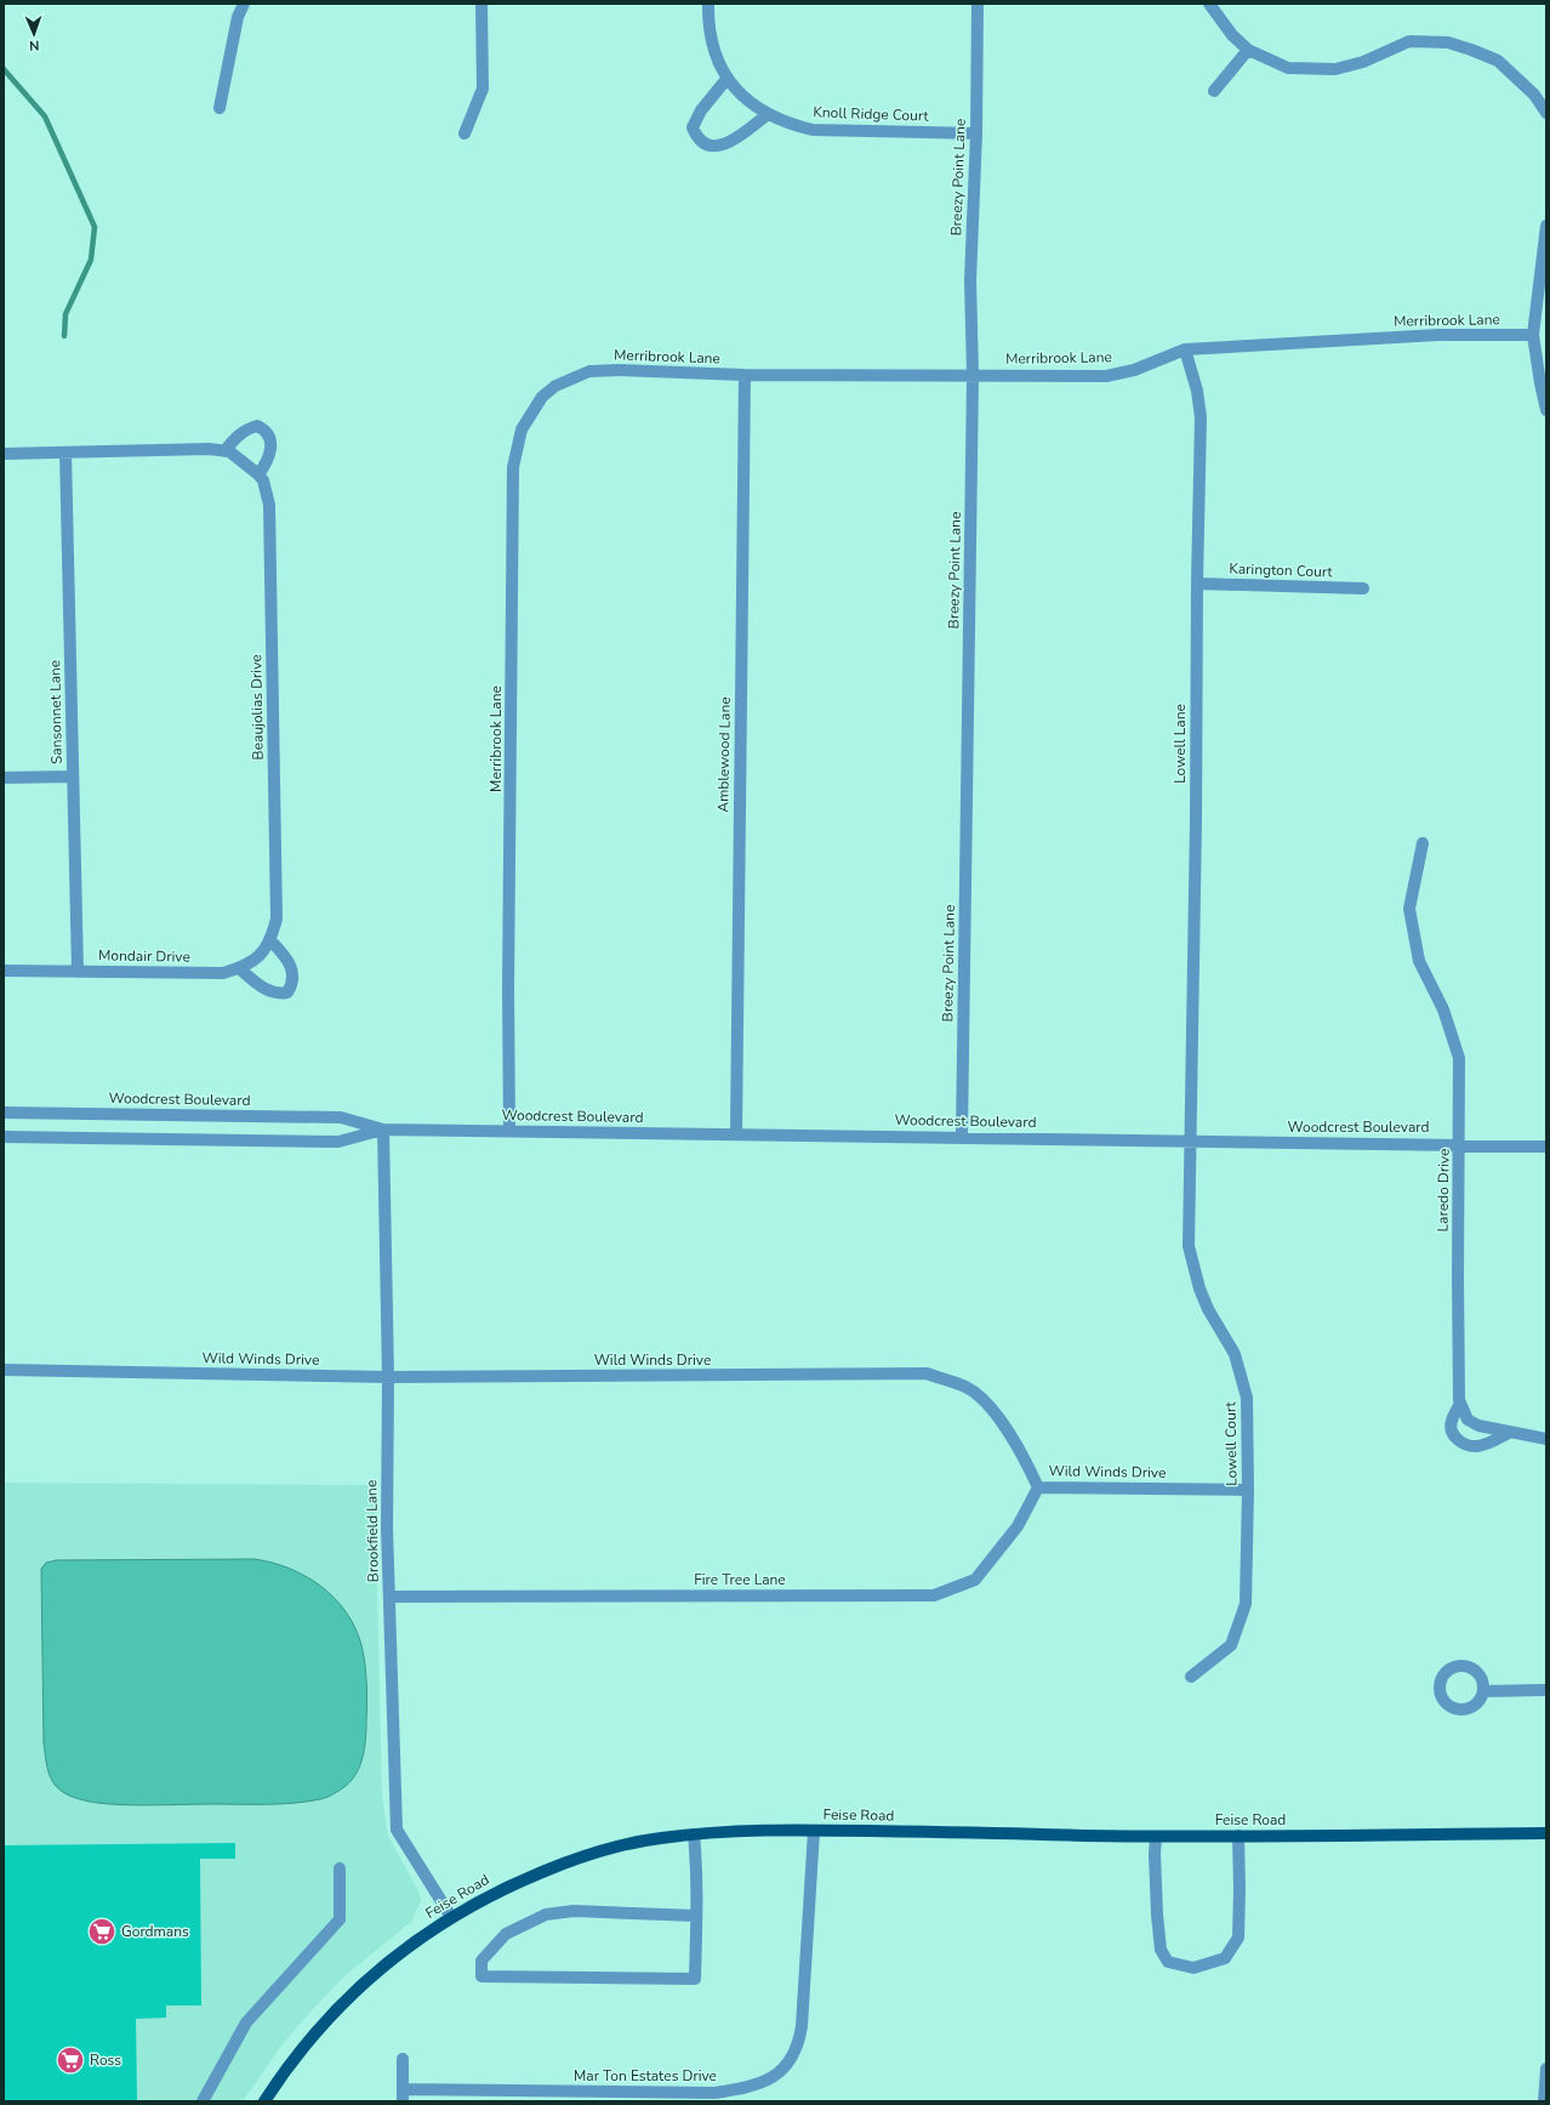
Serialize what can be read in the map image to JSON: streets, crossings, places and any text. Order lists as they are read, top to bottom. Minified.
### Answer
{"streets":{"main road":["Feise Road"],"street":["Knoll Ridge Court","Breezy Point Lane","Merribrook Lane","Karington Court","Beaujolias Drive","Sansonnet Lane","Lowell Lane","Amblewood Lane","Mondair Drive","Woodcrest Boulevard","Laredo Drive","Wild Winds Drive","Lowell Court","Brookfield Lane","Fire Tree Lane","Mar Ton Estates Drive"]},"crossings":[["Knoll Ridge Court","Breezy Point Lane"],["Breezy Point Lane","Merribrook Lane"],["Breezy Point Lane","Woodcrest Boulevard"],["Merribrook Lane","Lowell Lane"],["Merribrook Lane","Amblewood Lane"],["Merribrook Lane","Woodcrest Boulevard"],["Karington Court","Lowell Lane"],["Beaujolias Drive","Sansonnet Lane"],["Beaujolias Drive","Mondair Drive"],["Sansonnet Lane","Mondair Drive"],["Lowell Lane","Woodcrest Boulevard"],["Lowell Lane","Lowell Court"],["Amblewood Lane","Woodcrest Boulevard"],["Woodcrest Boulevard","Laredo Drive"],["Woodcrest Boulevard","Lowell Court"],["Woodcrest Boulevard","Brookfield Lane"],["Wild Winds Drive","Lowell Court"],["Wild Winds Drive","Brookfield Lane"],["Wild Winds Drive","Fire Tree Lane"],["Brookfield Lane","Fire Tree Lane"],["Brookfield Lane","Feise Road"],["Feise Road","Mar Ton Estates Drive"]],"places":{"supermarket":["Gordmans","Ross"]},"north":"bottom"}
